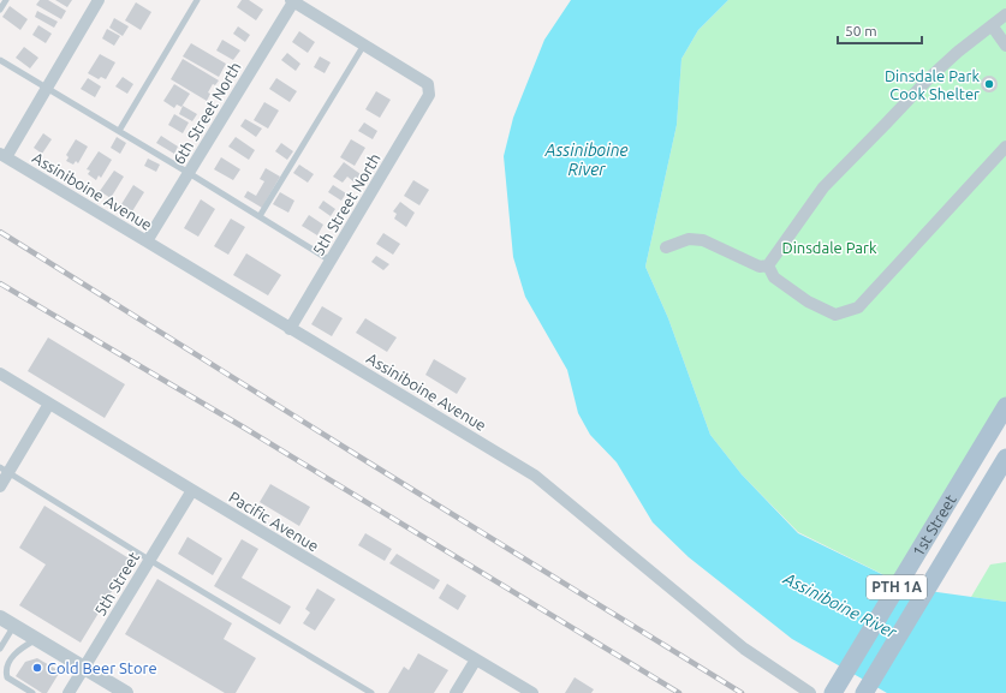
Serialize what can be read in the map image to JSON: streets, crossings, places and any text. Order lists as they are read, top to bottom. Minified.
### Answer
{"streets":{"main road":["1st Street","PTH 1A"],"street":["6th Street North","Assiniboine Avenue","5th Street North","Pacific Avenue","5th Street"]},"crossings":[["6th Street North","Assiniboine Avenue"],["Assiniboine Avenue","5th Street North"],["Pacific Avenue","5th Street"]],"water":["Assiniboine River"],"parks":["Dinsdale Park"],"places":["Dinsdale Park Cook Shelter","Cold Beer Store"],"scale_bar":"50 m"}
